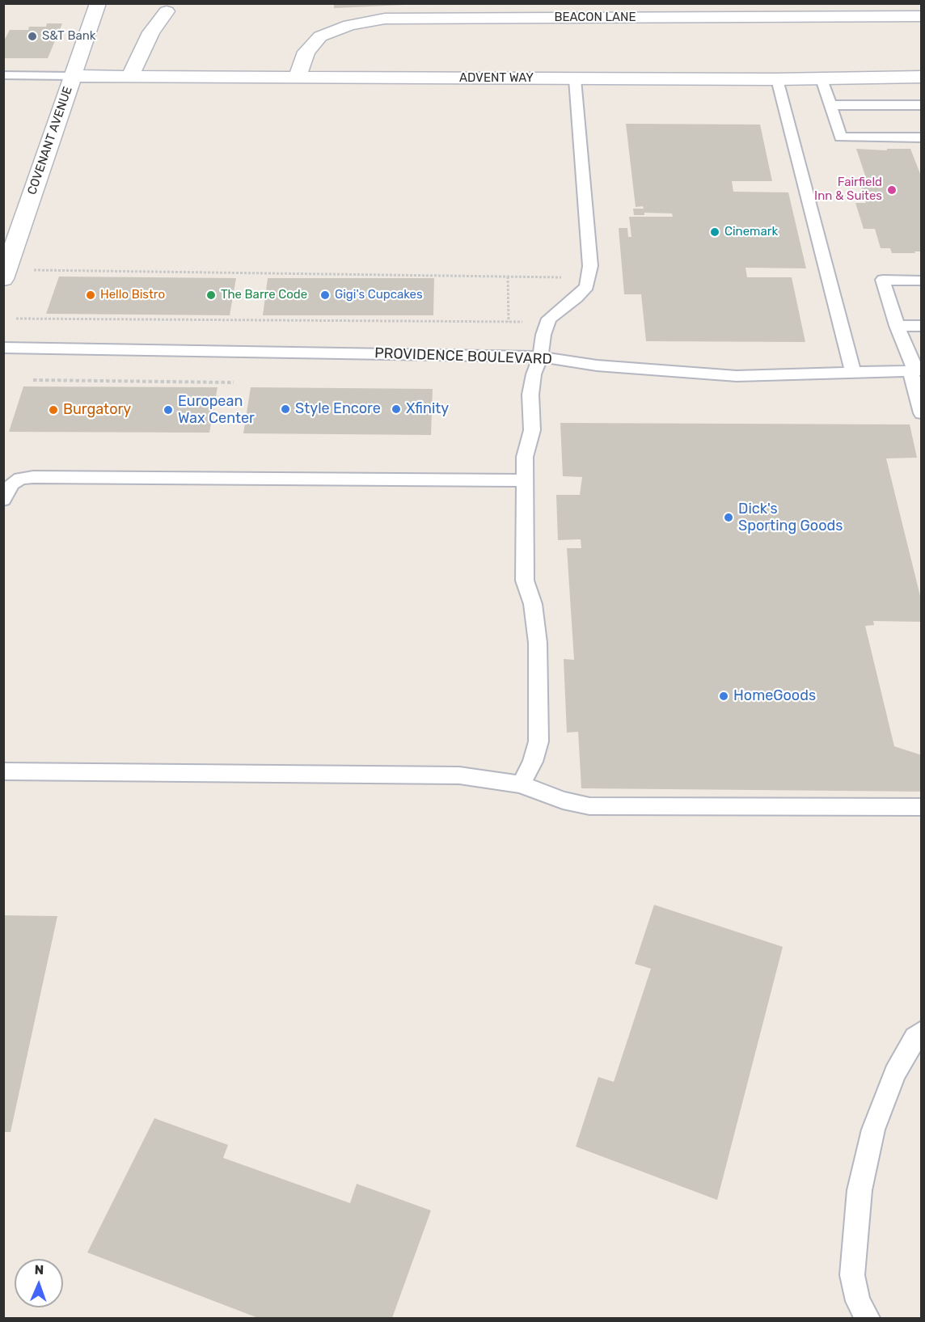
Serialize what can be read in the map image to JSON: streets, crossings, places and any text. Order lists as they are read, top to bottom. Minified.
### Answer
{"streets":{"street":["BEACON LANE","ADVENT WAY","COVENANT AVENUE"],"lane":["PROVIDENCE BOULEVARD"]},"crossings":[["BEACON LANE","ADVENT WAY"],["ADVENT WAY","COVENANT AVENUE"]],"places":["S&T Bank","Fairfield Inn & Suites","Cinemark","Hello Bistro","The Barre Code","Gigi's Cupcakes","Style Encore","Xfinity","Burgatory","European Wax Center","Dick's Sporting Goods","HomeGoods"],"north":"top"}
